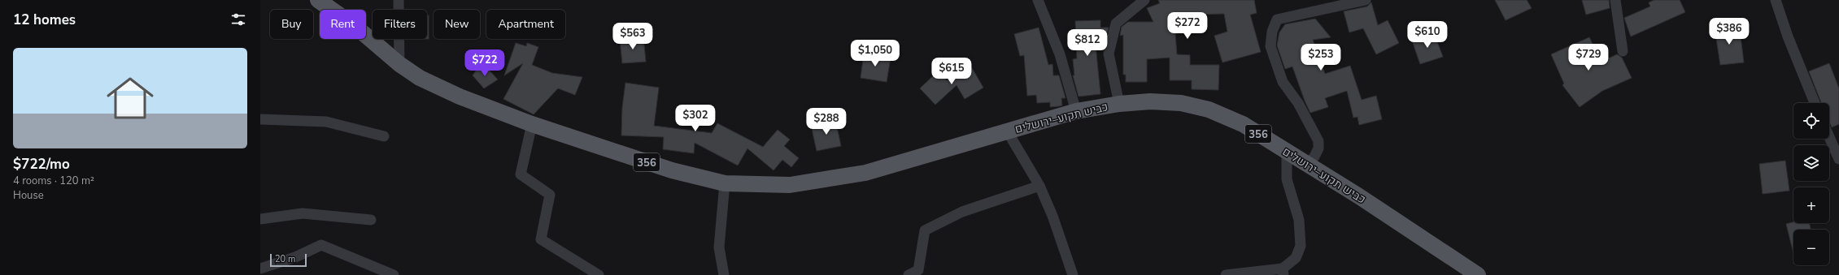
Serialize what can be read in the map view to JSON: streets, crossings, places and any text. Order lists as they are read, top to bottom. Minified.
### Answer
{"streets":{"main road":["כביש תקוע–ירושלים","356"]},"crossings":[["כביש תקוע–ירושלים","356"]],"scale_bar":"20 m","page":{"heading":"12 homes","chip":["Buy","Rent","Filters","New","Apartment"],"price":["$272","$386","$610","$563","$812","$1,050","$253","$729","$722","$615","$302","$288"],"list":[{"name":"$722/mo","note":"4 rooms · 120 m² · House"}],"map_buttons":["+","−"],"scale":"20 m"}}
